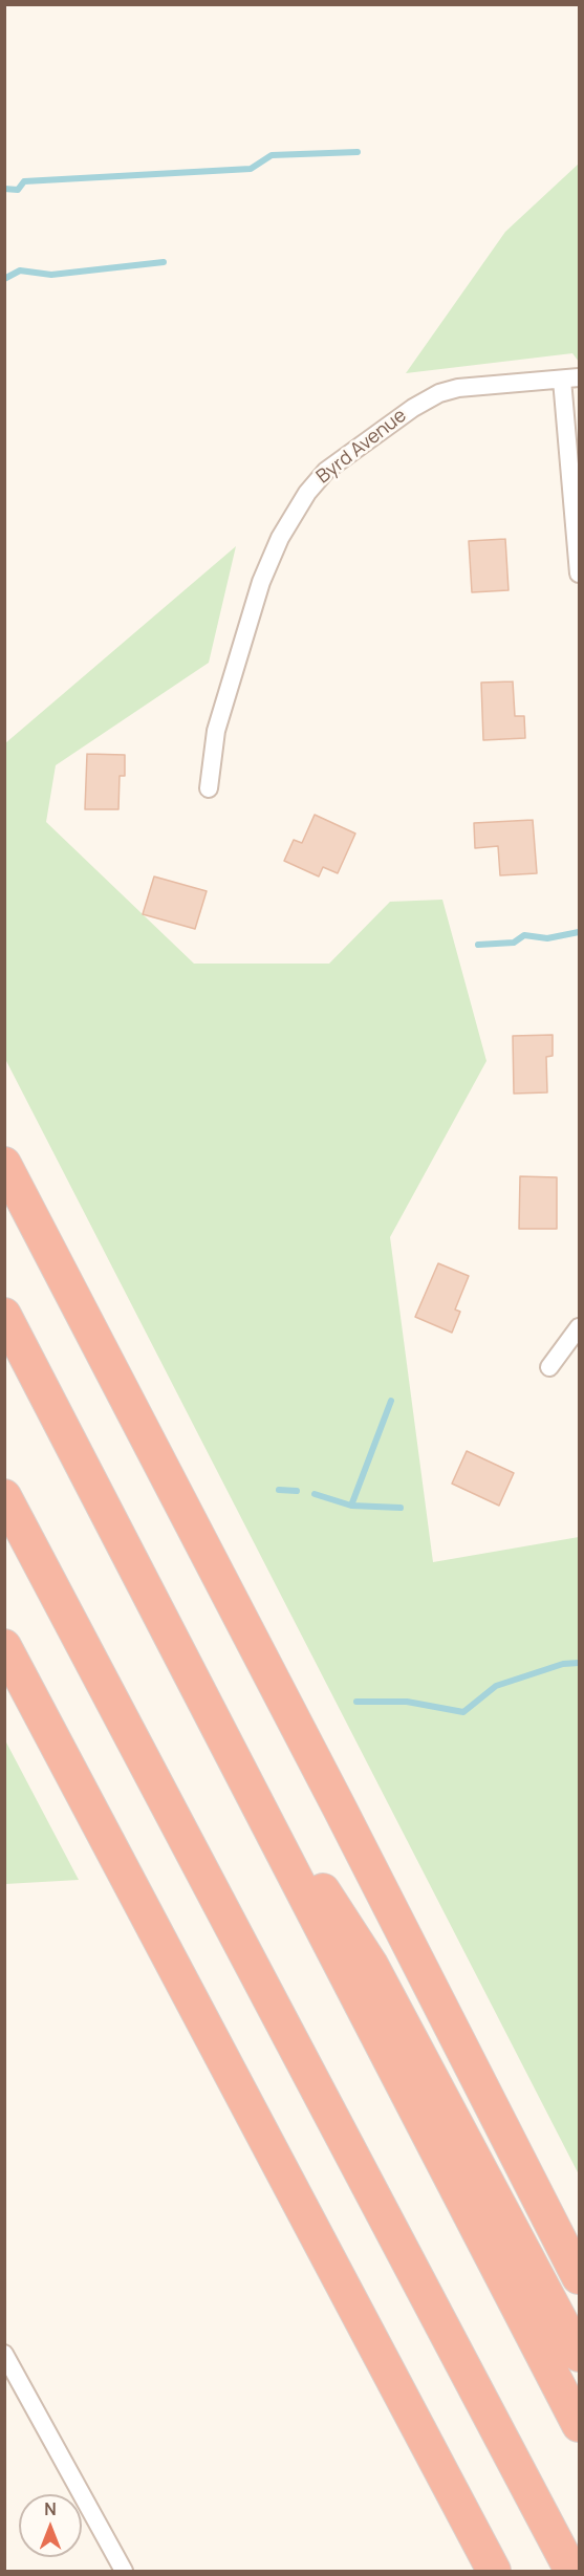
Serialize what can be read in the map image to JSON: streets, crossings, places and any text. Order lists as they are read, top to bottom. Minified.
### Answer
{"streets":{"street":["Byrd Avenue"]},"north":"top"}
